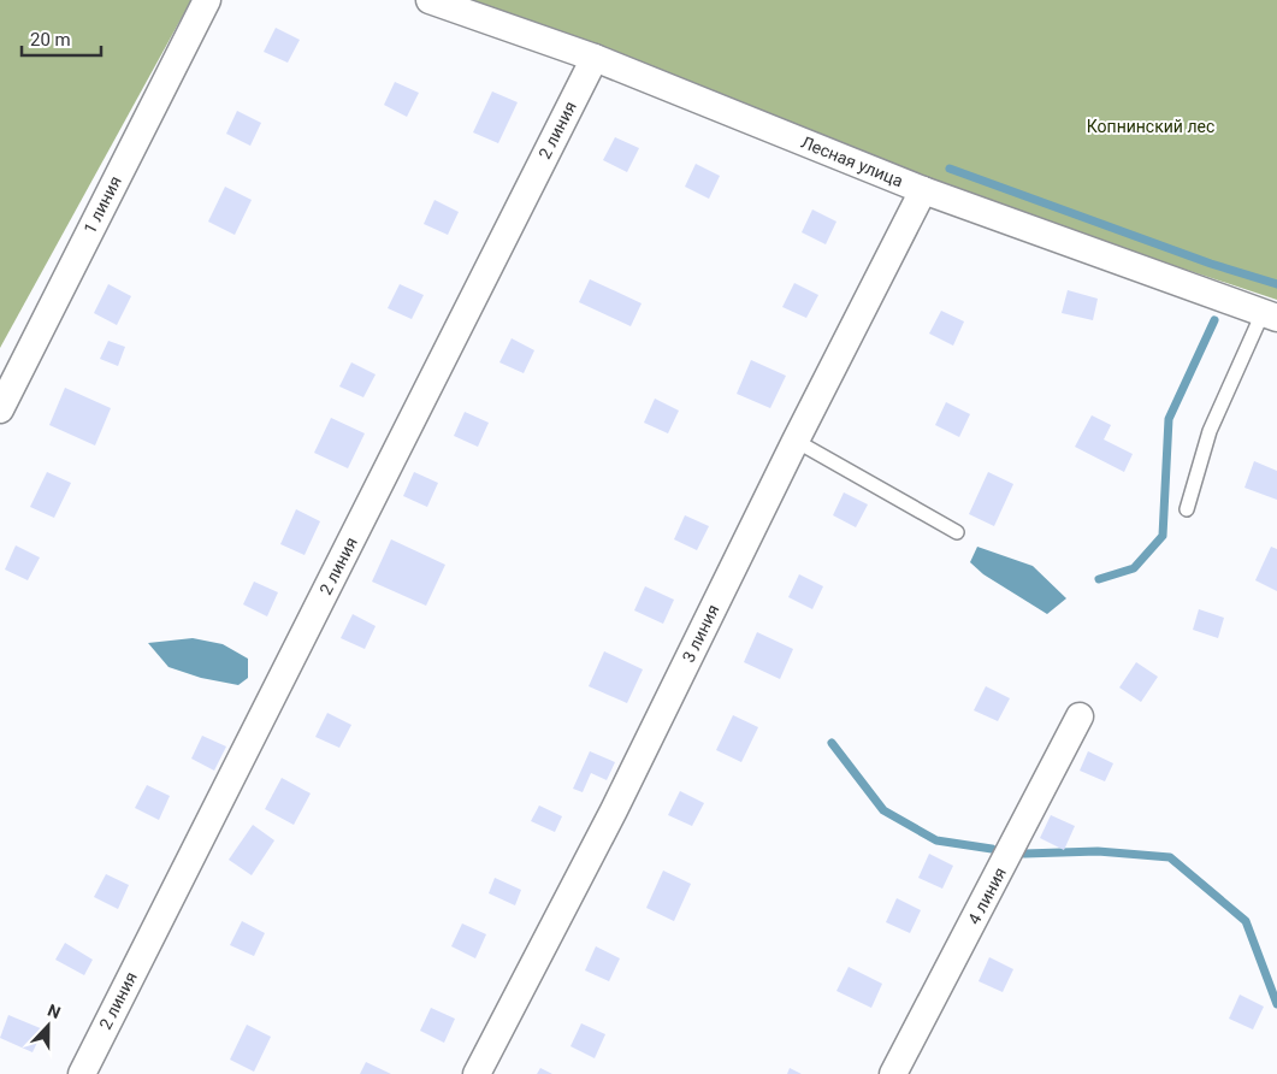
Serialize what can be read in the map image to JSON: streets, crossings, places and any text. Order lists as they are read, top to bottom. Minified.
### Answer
{"streets":{"street":["2 линия","Лесная улица","1 линия","3 линия","4 линия"]},"crossings":[["2 линия","Лесная улица"],["Лесная улица","3 линия"]],"parks":["Копнинский лес"],"scale_bar":"20 m","north":"top"}
